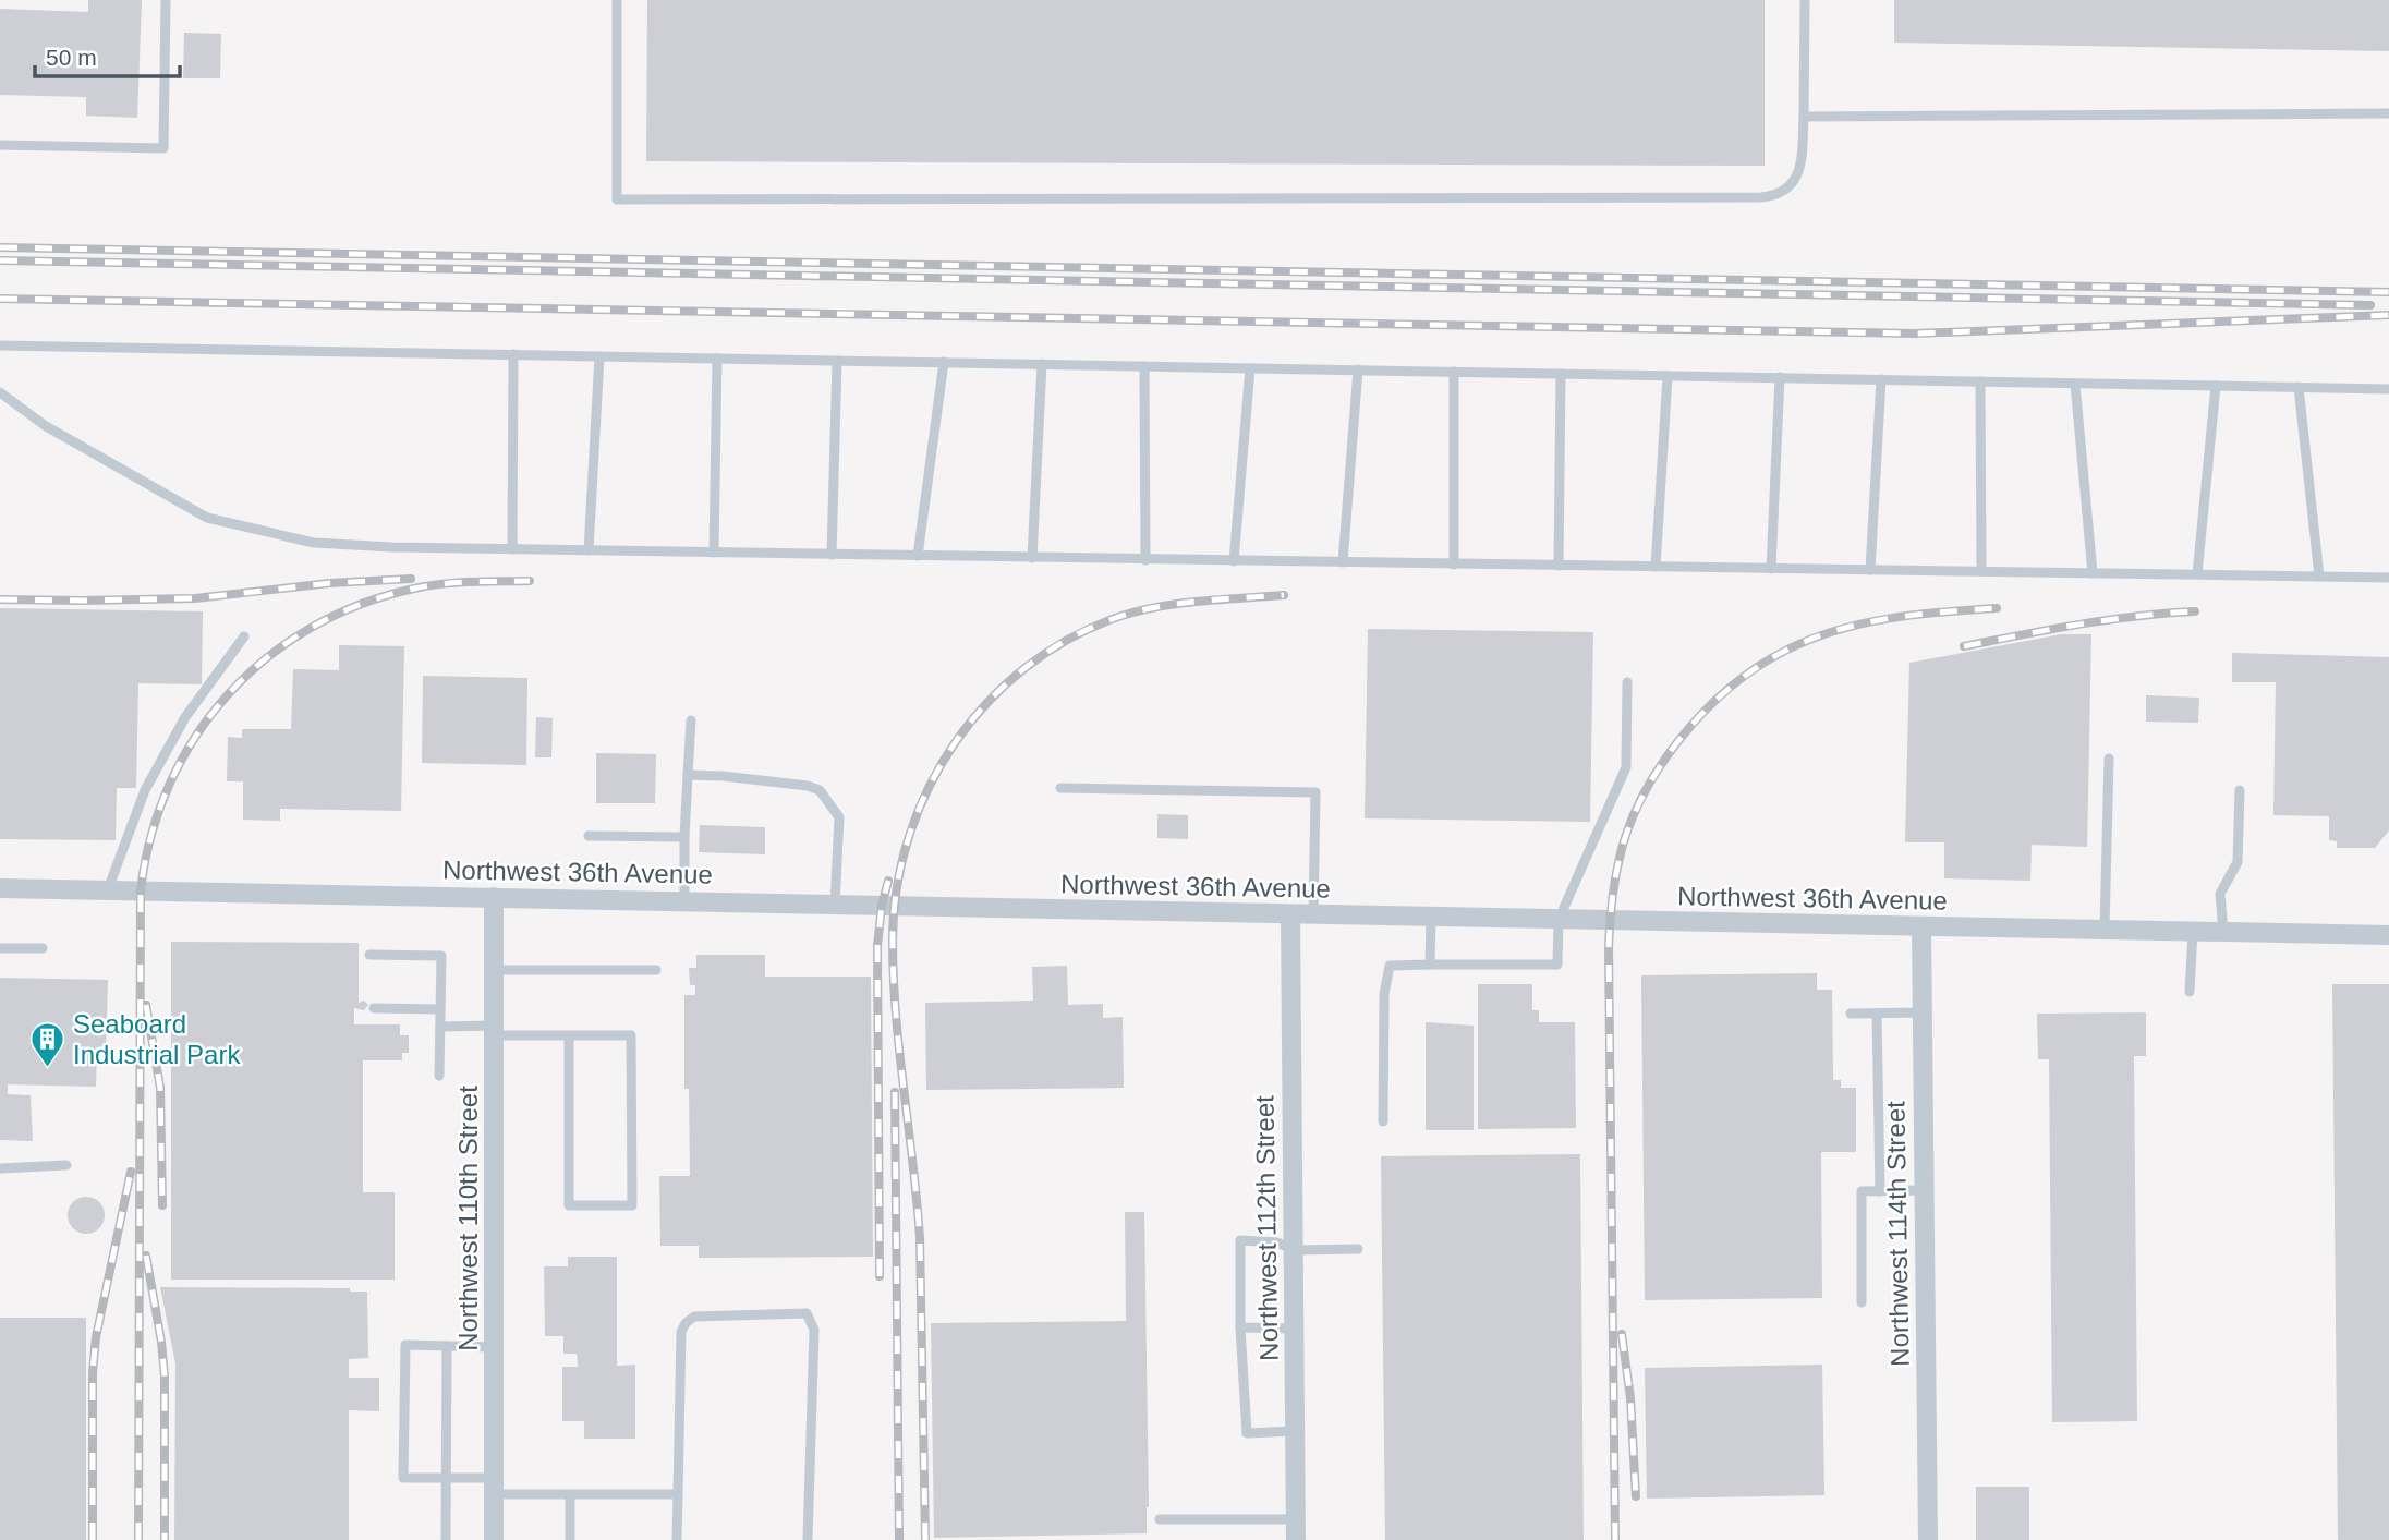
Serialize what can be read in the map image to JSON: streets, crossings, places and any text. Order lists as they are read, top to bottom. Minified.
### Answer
{"streets":{"street":["Northwest 36th Avenue","Northwest 110th Street","Northwest 112th Street","Northwest 114th Street"]},"crossings":[["Northwest 36th Avenue","Northwest 110th Street"],["Northwest 36th Avenue","Northwest 112th Street"],["Northwest 36th Avenue","Northwest 114th Street"]],"places":{"building":["Seaboard Industrial Park"]},"scale_bar":"50 m"}
